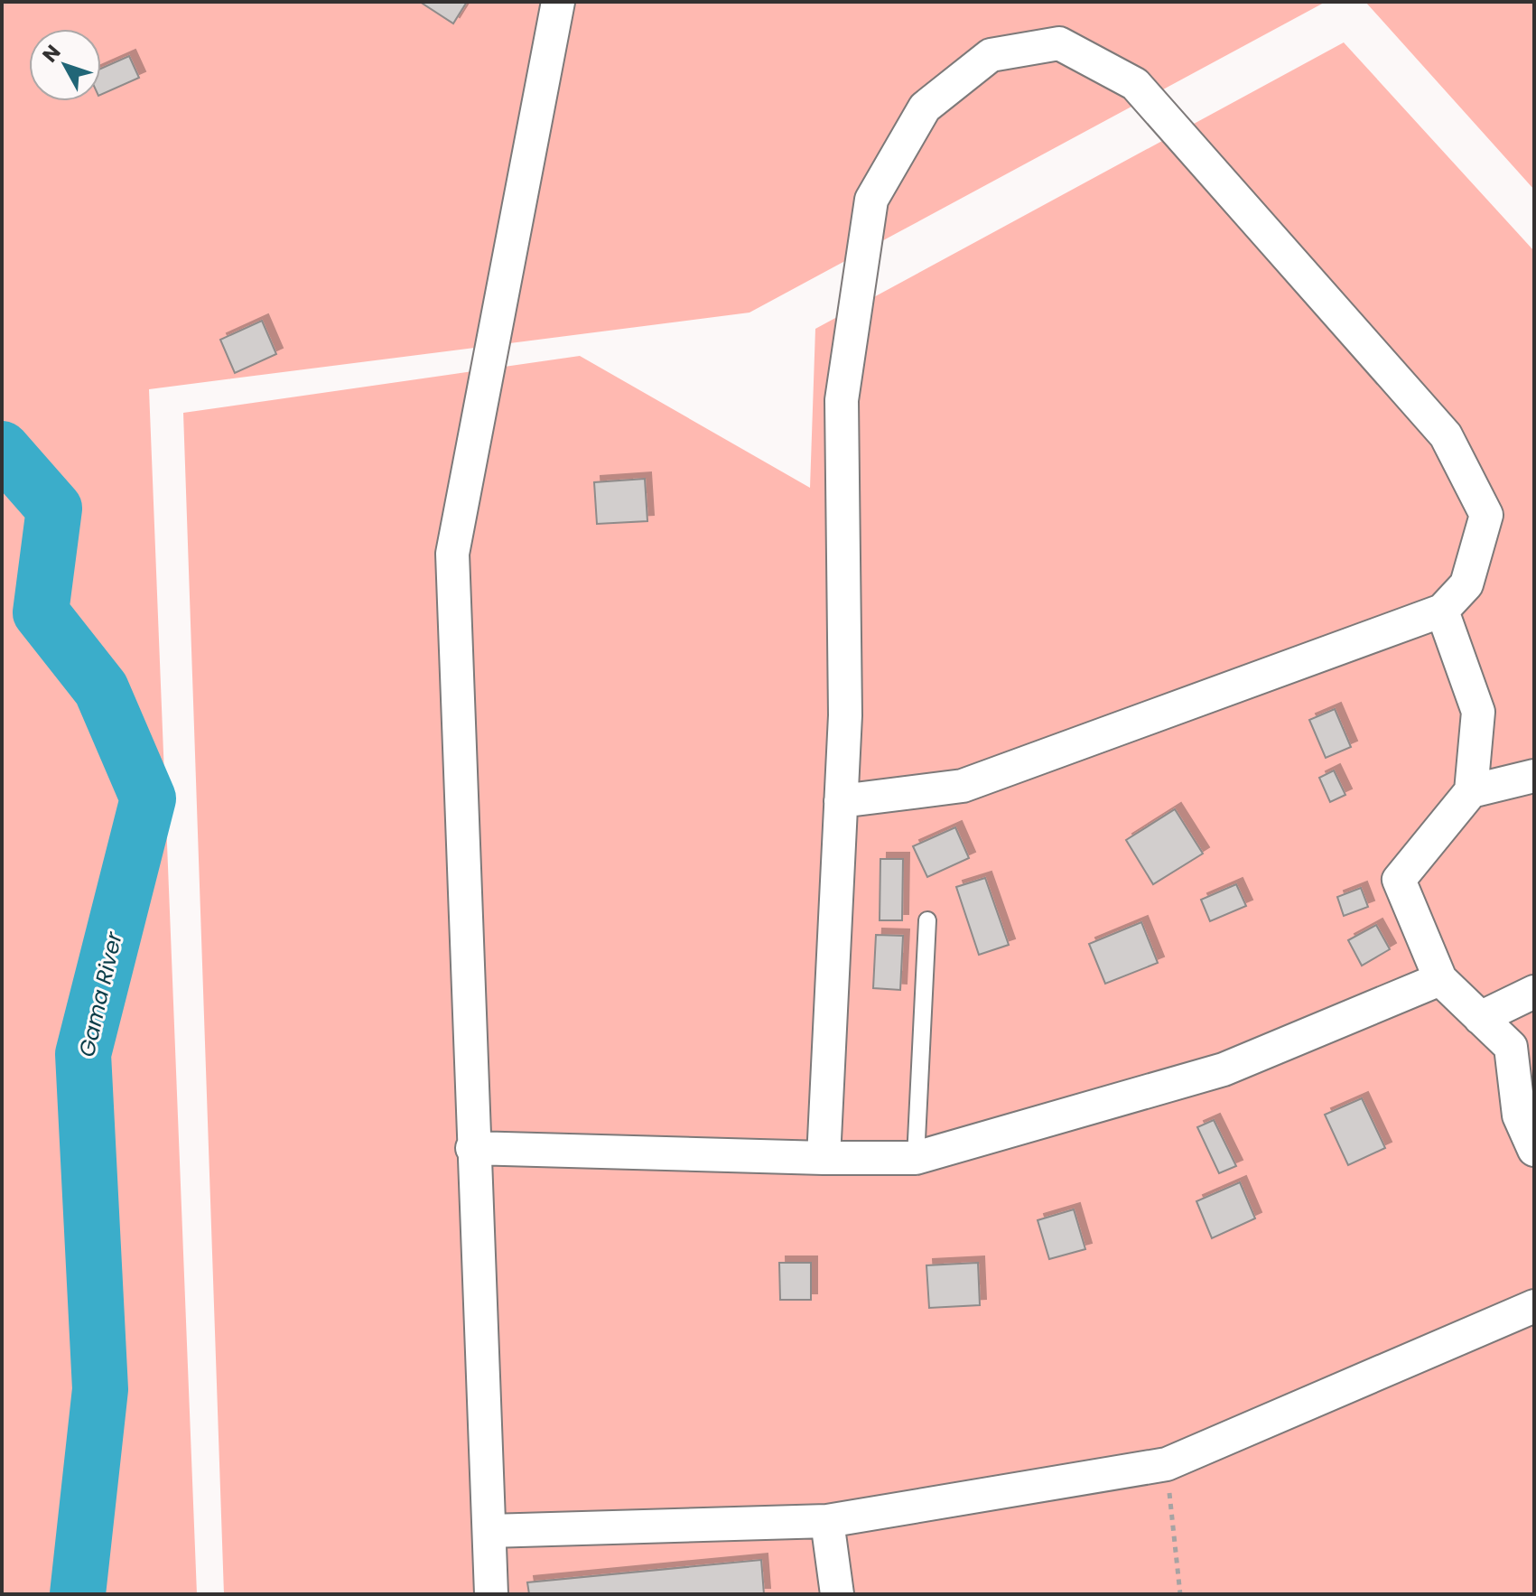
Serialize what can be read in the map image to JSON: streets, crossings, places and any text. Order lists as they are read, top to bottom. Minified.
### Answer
{"water":["Gama River"],"north":"top left"}
